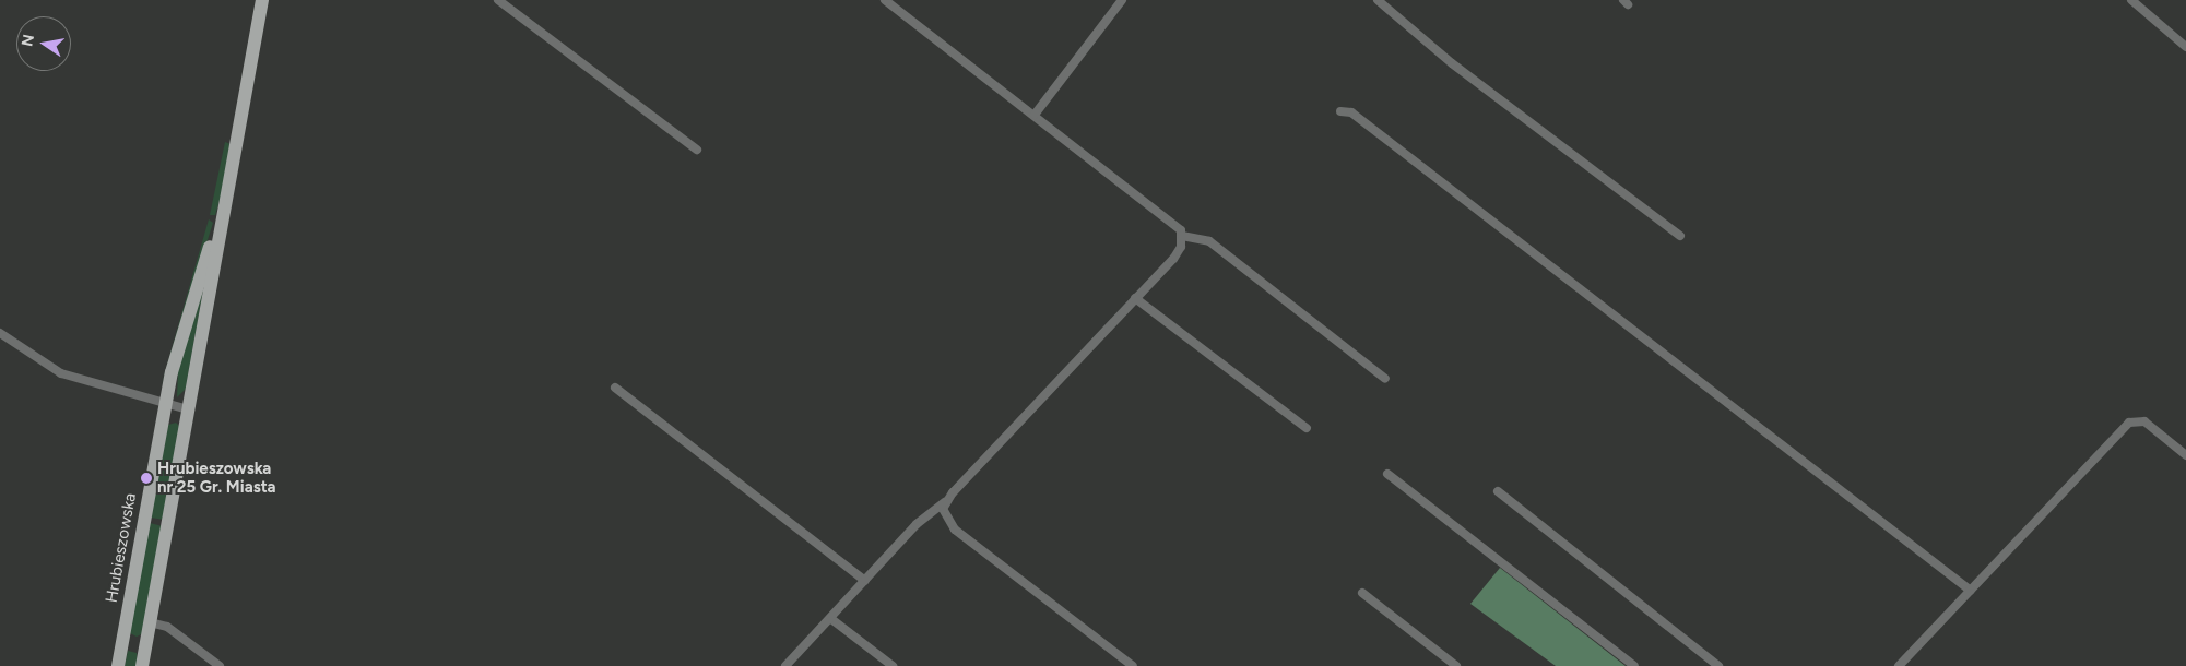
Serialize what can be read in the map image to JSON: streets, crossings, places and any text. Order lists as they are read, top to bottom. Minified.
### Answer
{"streets":{"main road":["Hrubieszowska"]},"places":["Hrubieszowska nr 25 Gr. Miasta"],"north":"left"}
